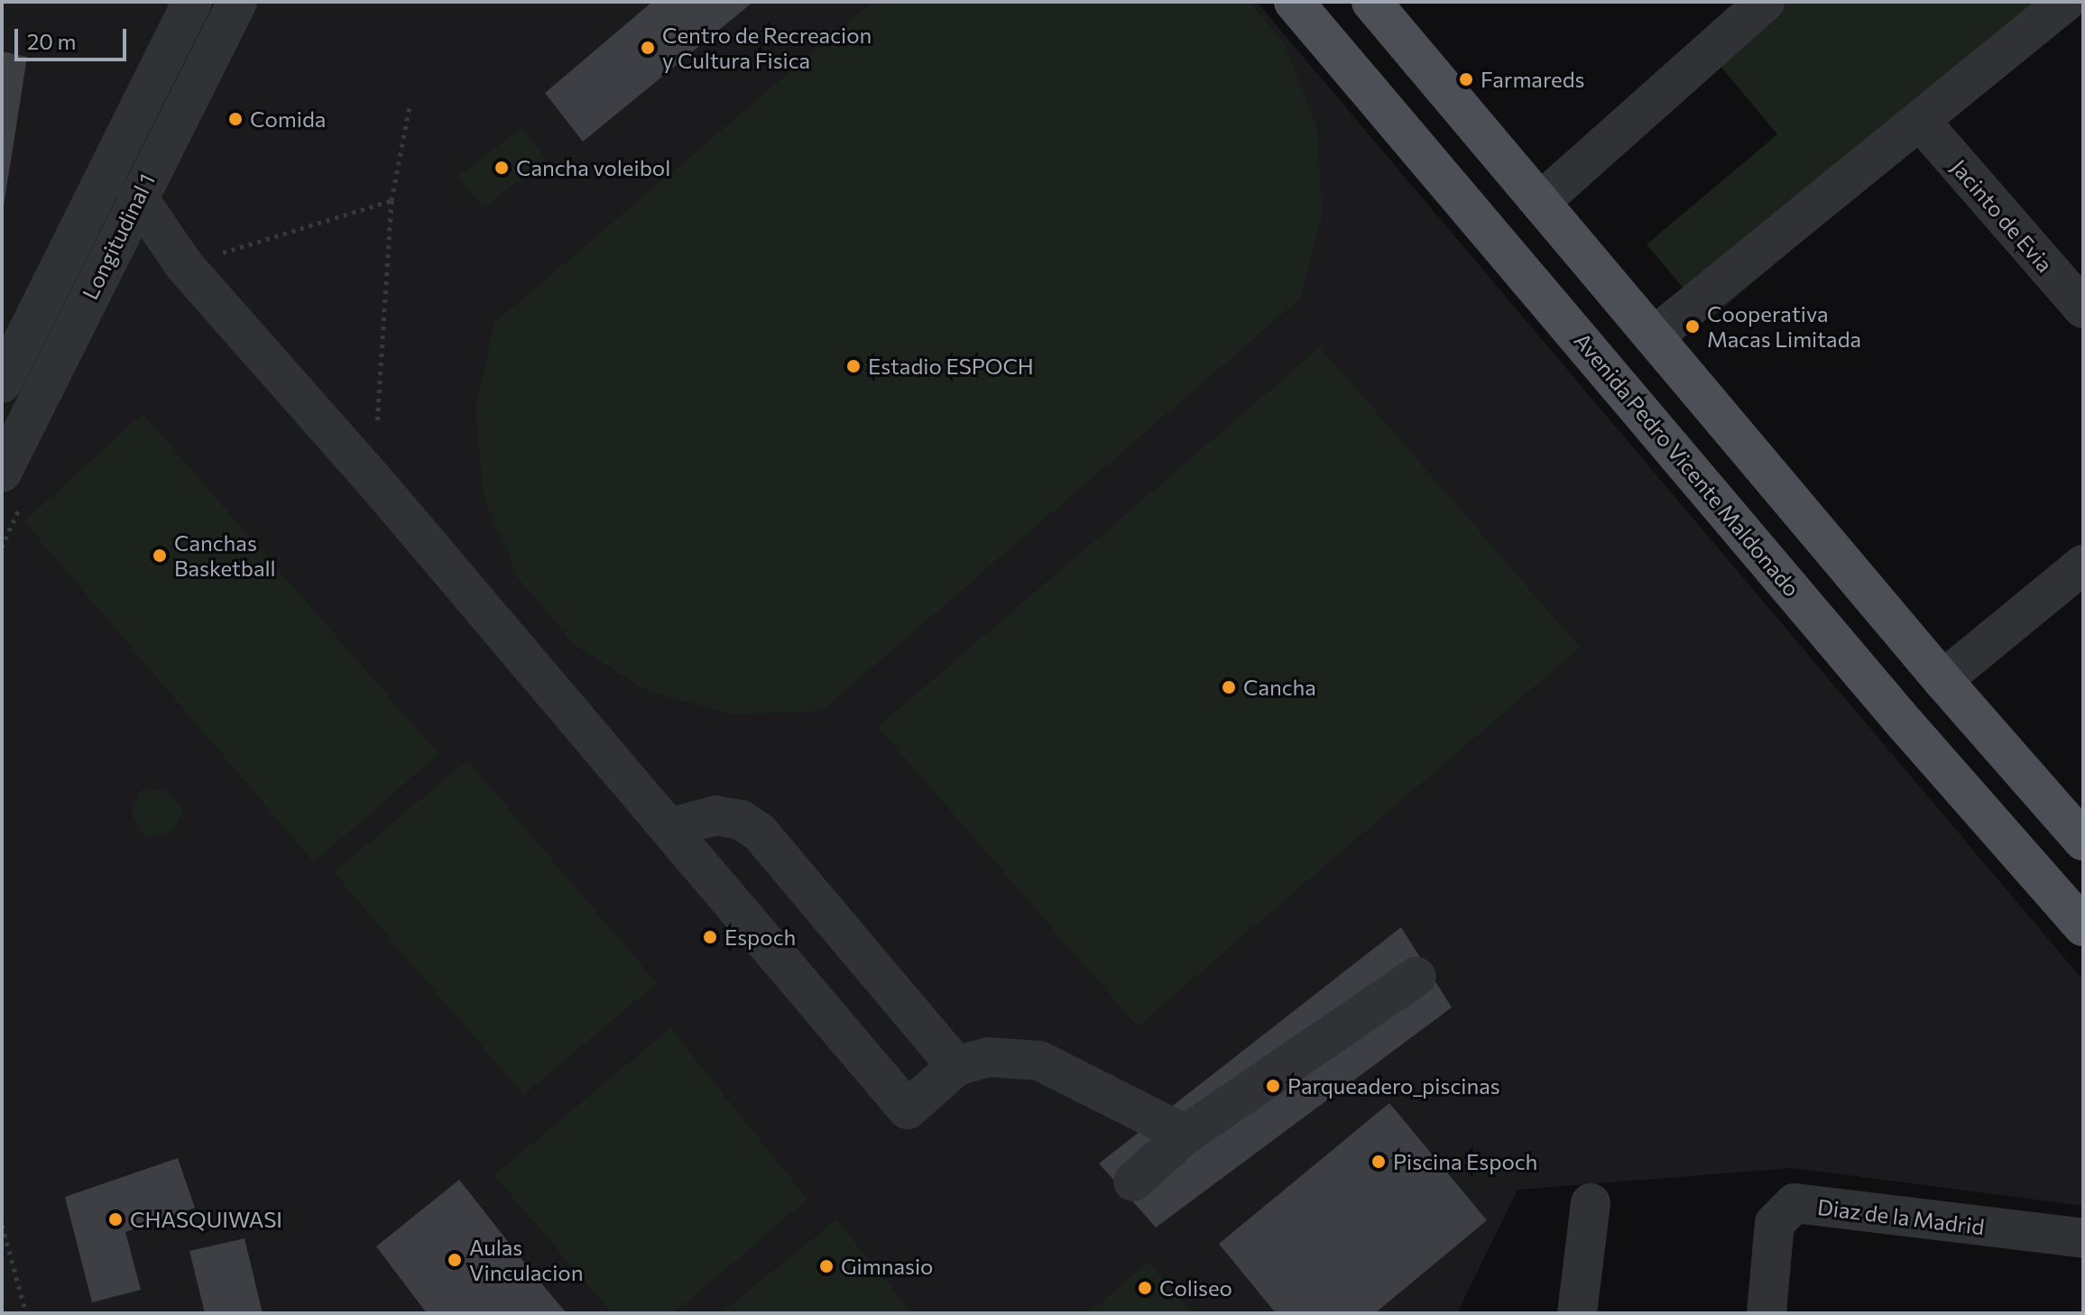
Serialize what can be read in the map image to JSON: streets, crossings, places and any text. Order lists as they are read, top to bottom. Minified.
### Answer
{"streets":{"main road":["Avenida Pedro Vicente Maldonado"],"street":["Jacinto de Evia","Longitudinal 1","Diaz de la Madrid"]},"places":["Centro de Recreacion y Cultura Fisica","Farmareds","Comida","Cancha voleibol","Cooperativa Macas Limitada","Estadio ESPOCH","Canchas Basketball","Cancha","Espoch","Parqueadero_piscinas","Piscina Espoch","CHASQUIWASI","Aulas Vinculacion","Gimnasio","Coliseo"],"scale_bar":"20 m"}
